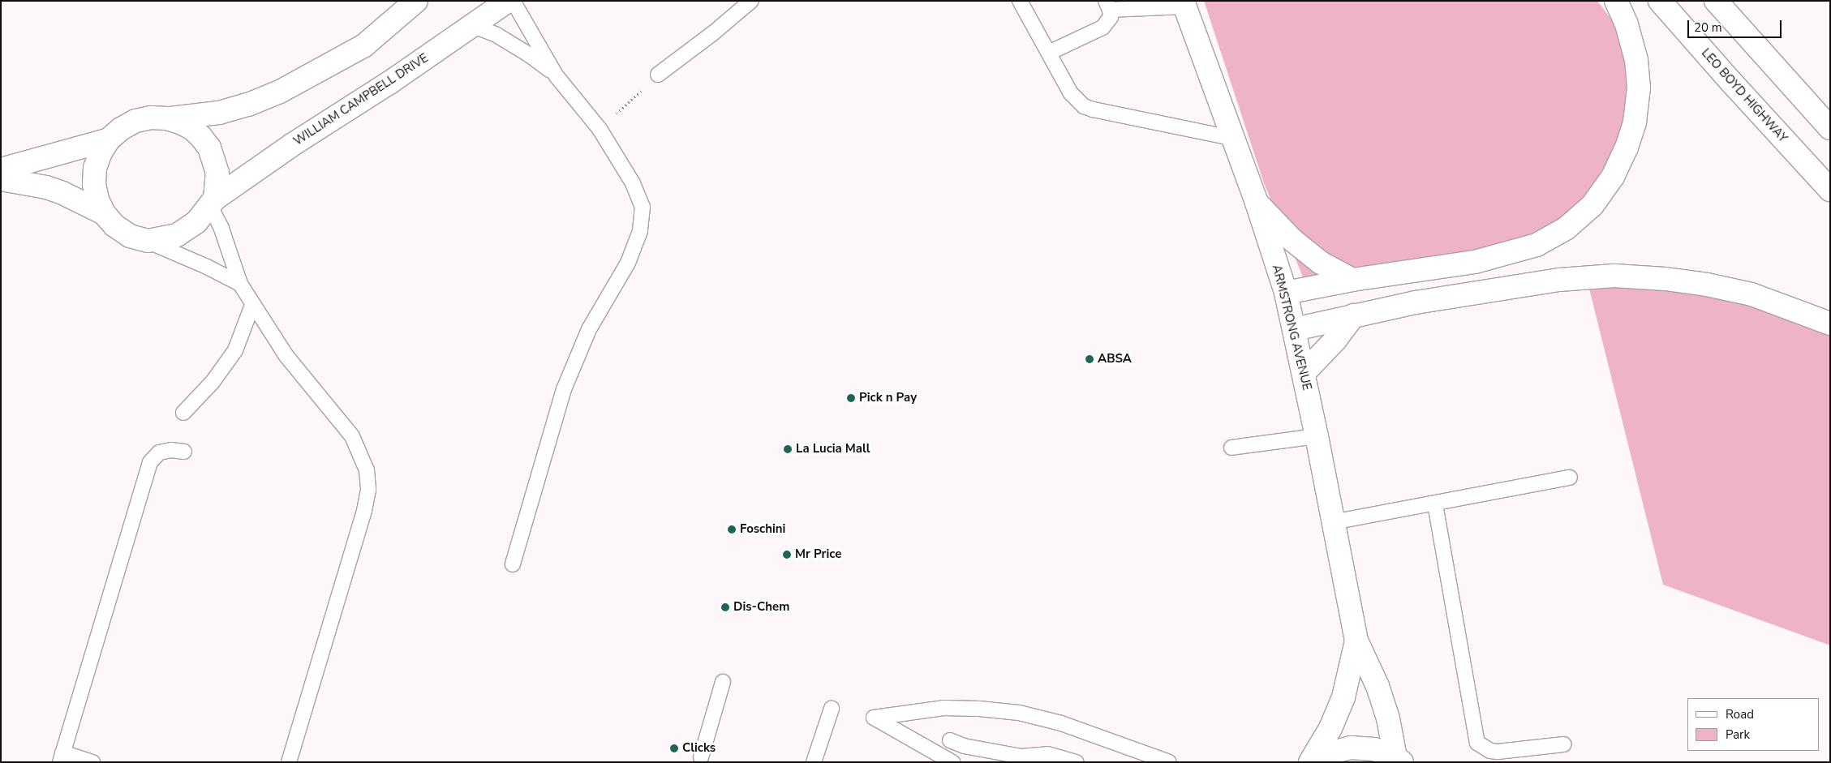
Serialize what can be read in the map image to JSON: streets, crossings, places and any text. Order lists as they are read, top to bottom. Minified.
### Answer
{"streets":{"main road":["LEO BOYD HIGHWAY","WILLIAM CAMPBELL DRIVE","ARMSTRONG AVENUE"]},"places":["ABSA","Pick n Pay","La Lucia Mall","Foschini","Mr Price","Dis-Chem","Clicks"],"legend":["Road","Park"],"scale_bar":"20 m"}
